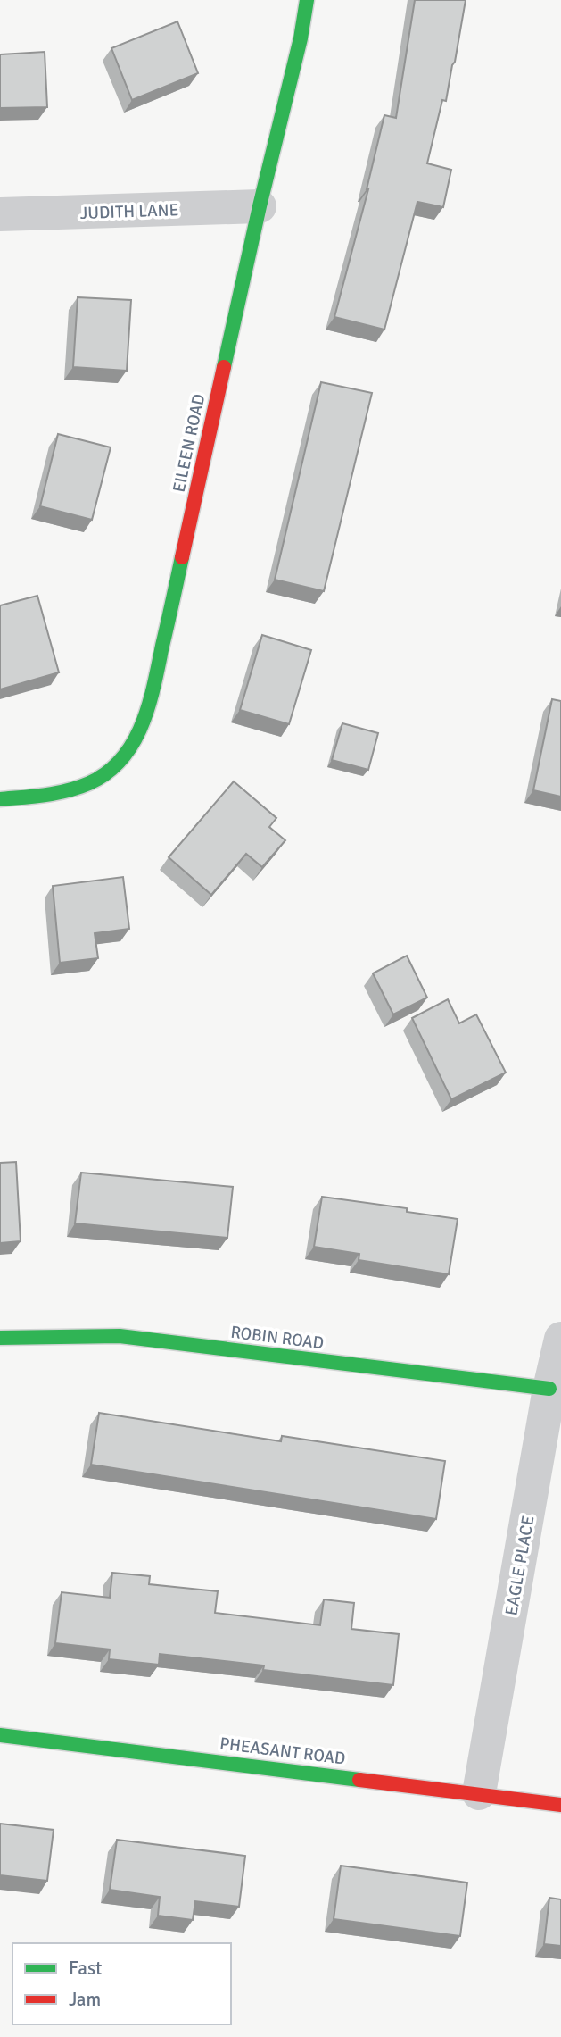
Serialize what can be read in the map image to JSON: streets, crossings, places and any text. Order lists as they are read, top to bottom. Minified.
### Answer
{"streets":{"street":["JUDITH LANE","EILEEN ROAD","ROBIN ROAD","EAGLE PLACE","PHEASANT ROAD"]},"crossings":[["JUDITH LANE","EILEEN ROAD"],["ROBIN ROAD","EAGLE PLACE"],["EAGLE PLACE","PHEASANT ROAD"]],"legend":["Fast","Jam"]}
